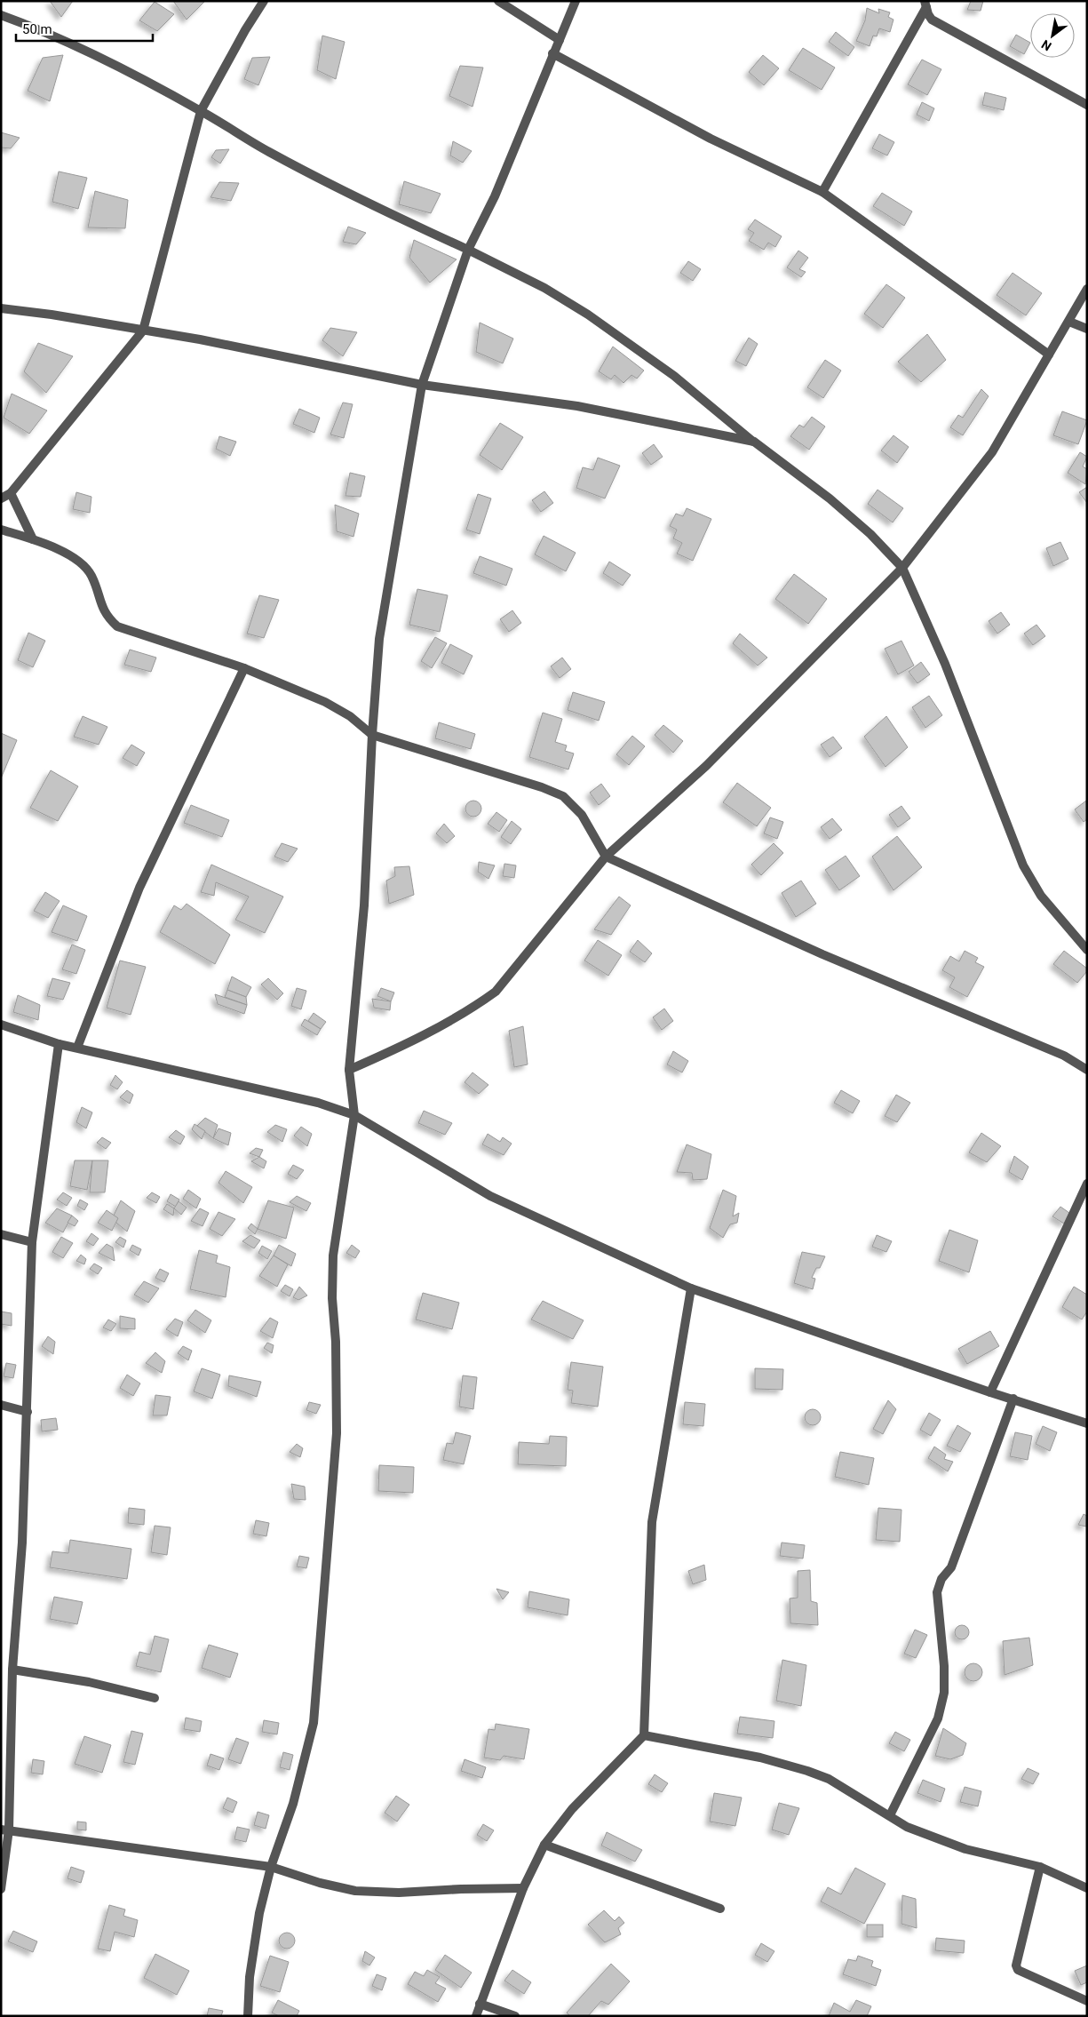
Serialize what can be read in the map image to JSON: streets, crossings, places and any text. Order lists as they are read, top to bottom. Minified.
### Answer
{"scale_bar":"50 m","north":"bottom left"}
